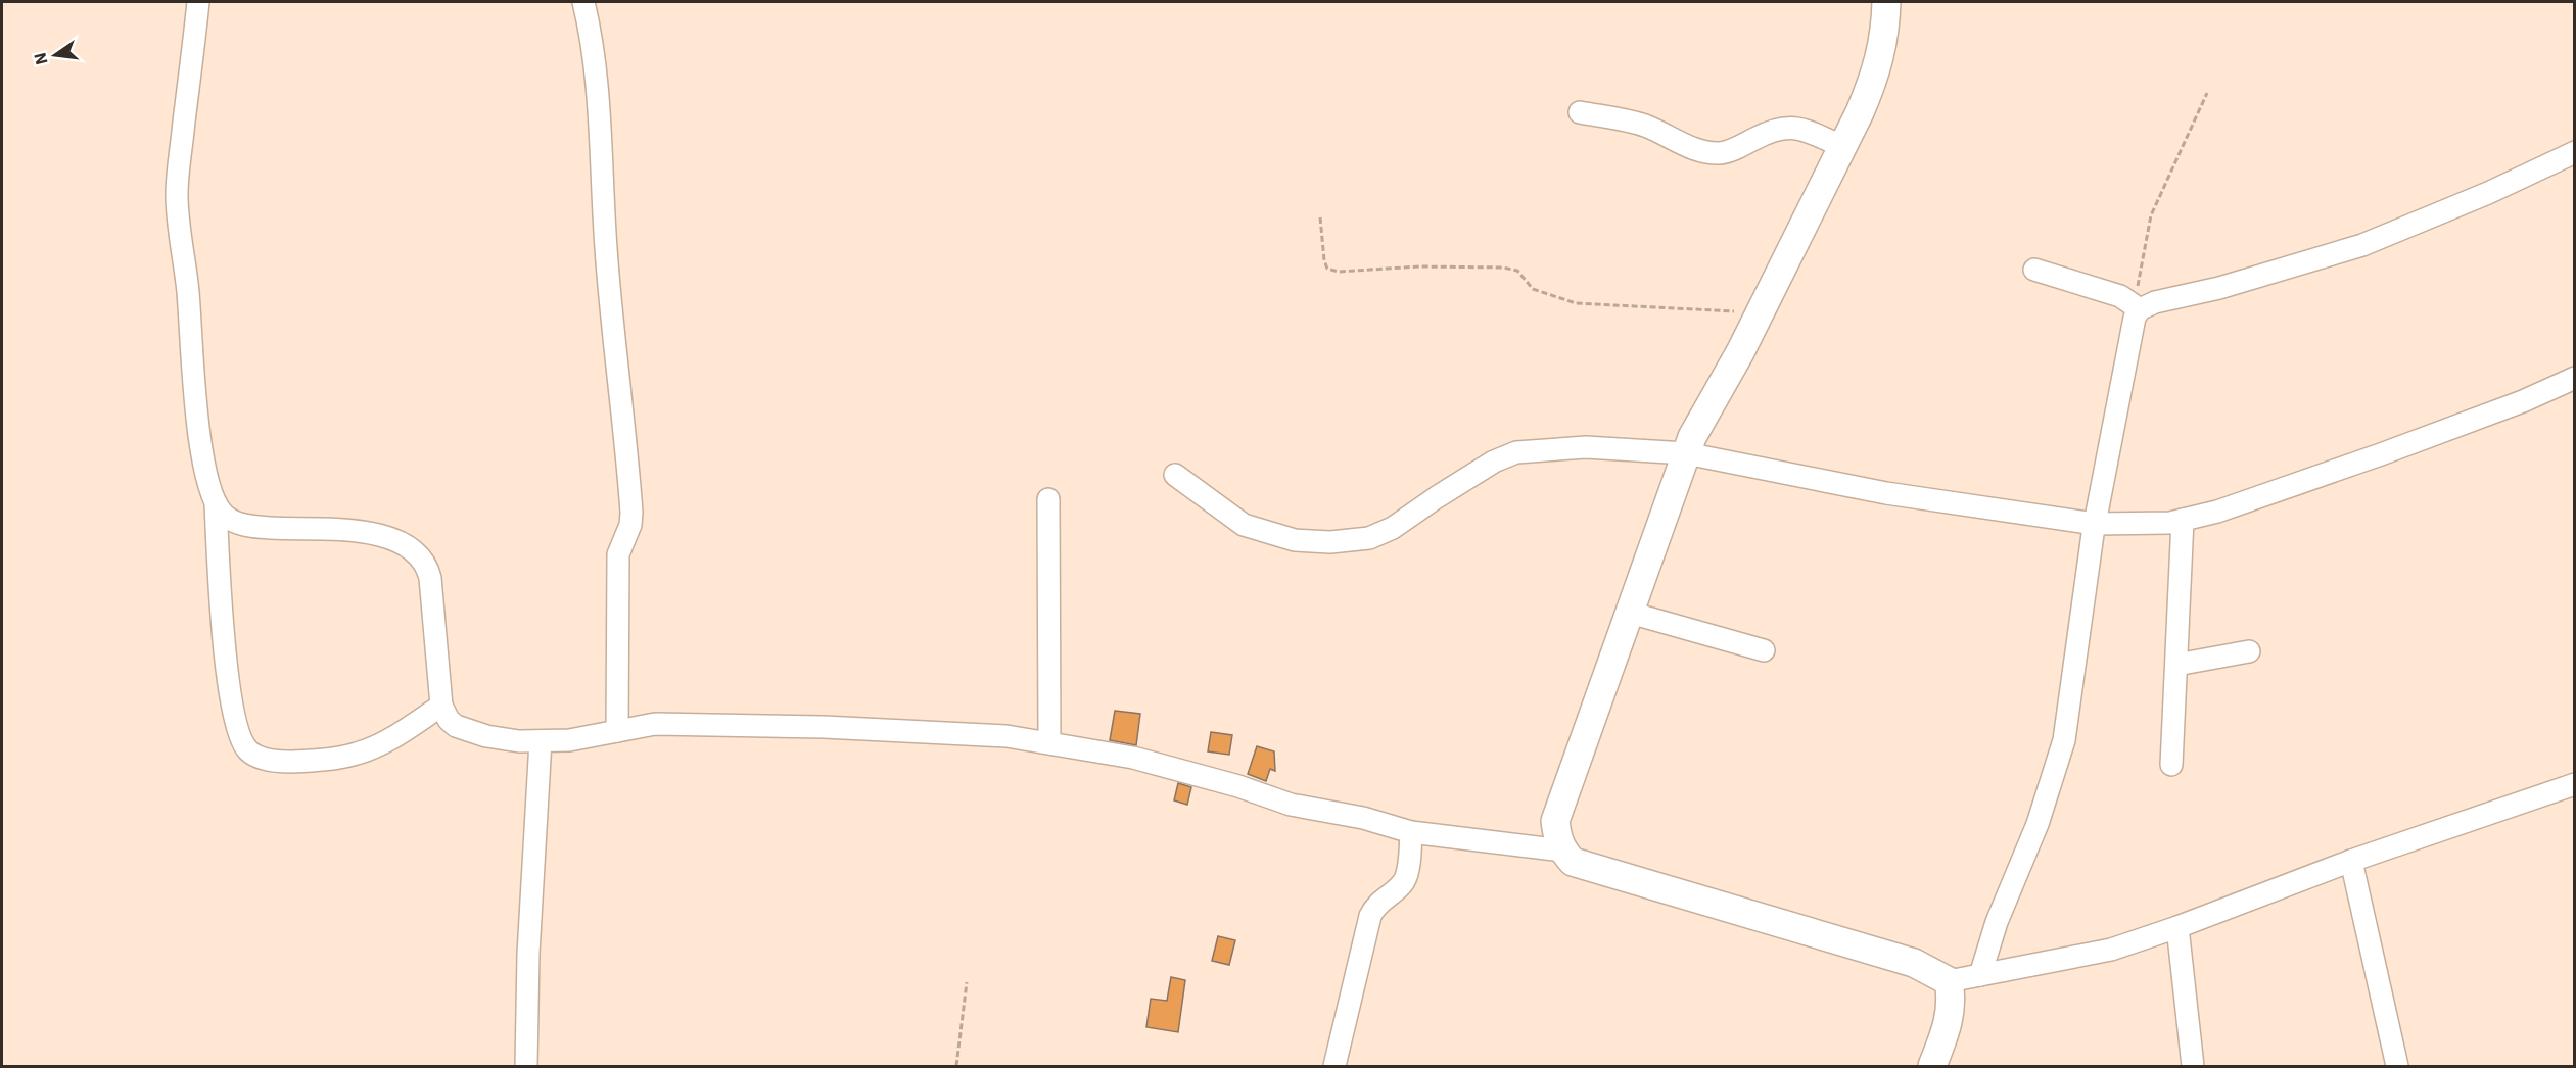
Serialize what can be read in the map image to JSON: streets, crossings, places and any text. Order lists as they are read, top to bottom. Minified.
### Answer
{"north":"left"}
